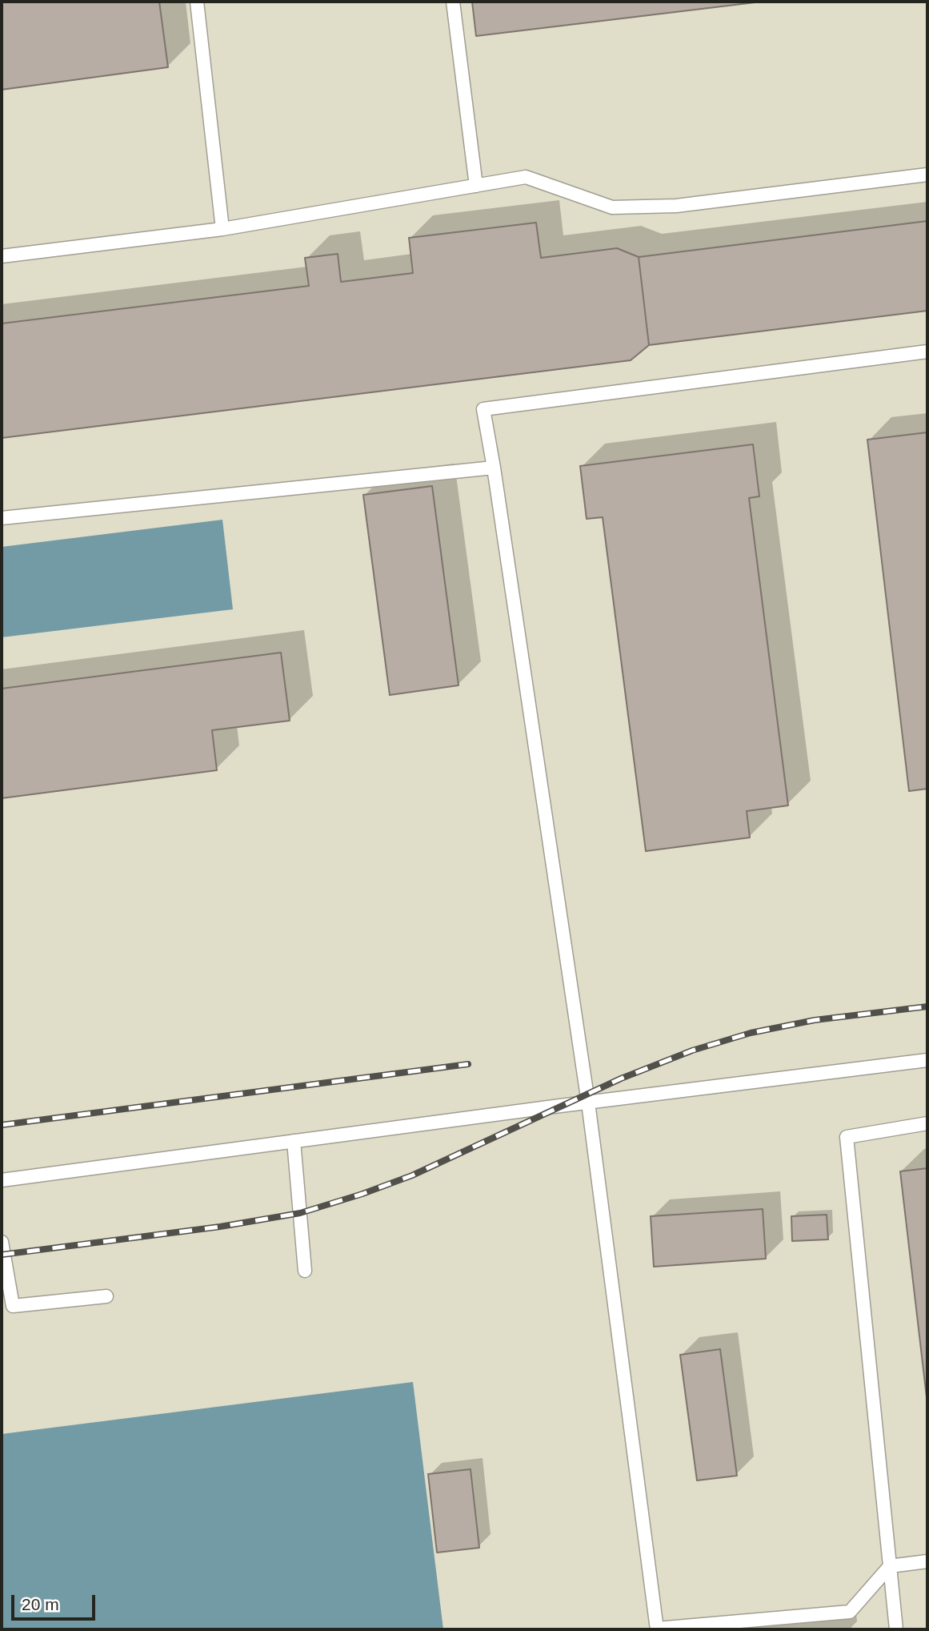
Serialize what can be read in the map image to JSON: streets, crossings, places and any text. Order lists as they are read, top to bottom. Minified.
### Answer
{"scale_bar":"20 m"}
